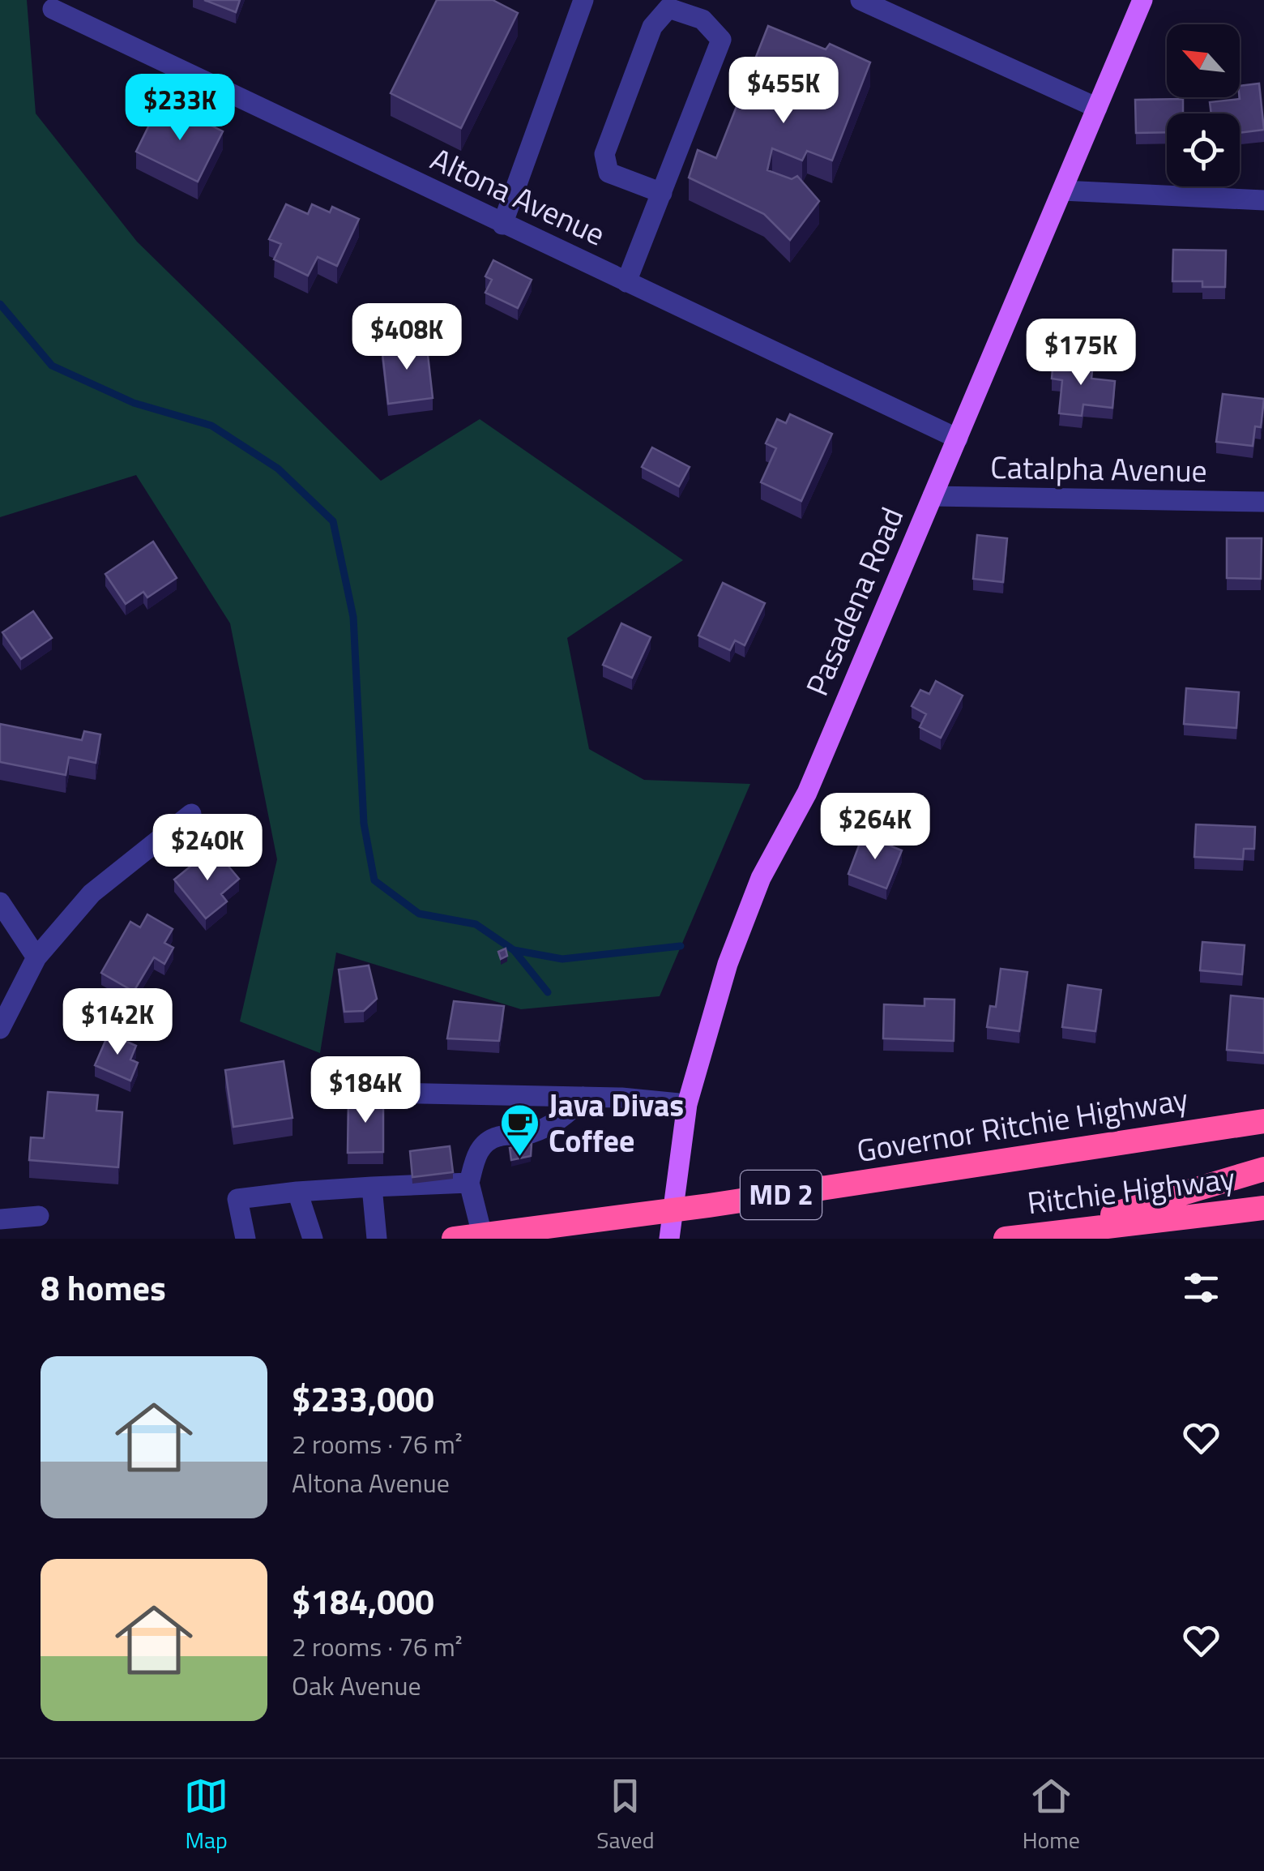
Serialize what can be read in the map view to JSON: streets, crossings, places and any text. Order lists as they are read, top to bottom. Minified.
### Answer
{"streets":{"highway":["Governor Ritchie Highway","Ritchie Highway","MD 2"],"main road":["Pasadena Road"],"street":["Altona Avenue","Catalpha Avenue"]},"crossings":[["Altona Avenue","Pasadena Road"],["Catalpha Avenue","Pasadena Road"],["Pasadena Road","Governor Ritchie Highway"]],"places":{"cafe":["Java Divas Coffee"]},"north":"top left","page":{"price":["$455K","$233K","$408K","$175K","$264K","$240K","$142K","$184K"],"heading":"8 homes","list":[{"name":"$233,000","note":"2 rooms · 76 m² · Altona Avenue"},{"name":"$184,000","note":"2 rooms · 76 m² · Oak Avenue"}],"tabs":["Map","Saved","Home"]}}
